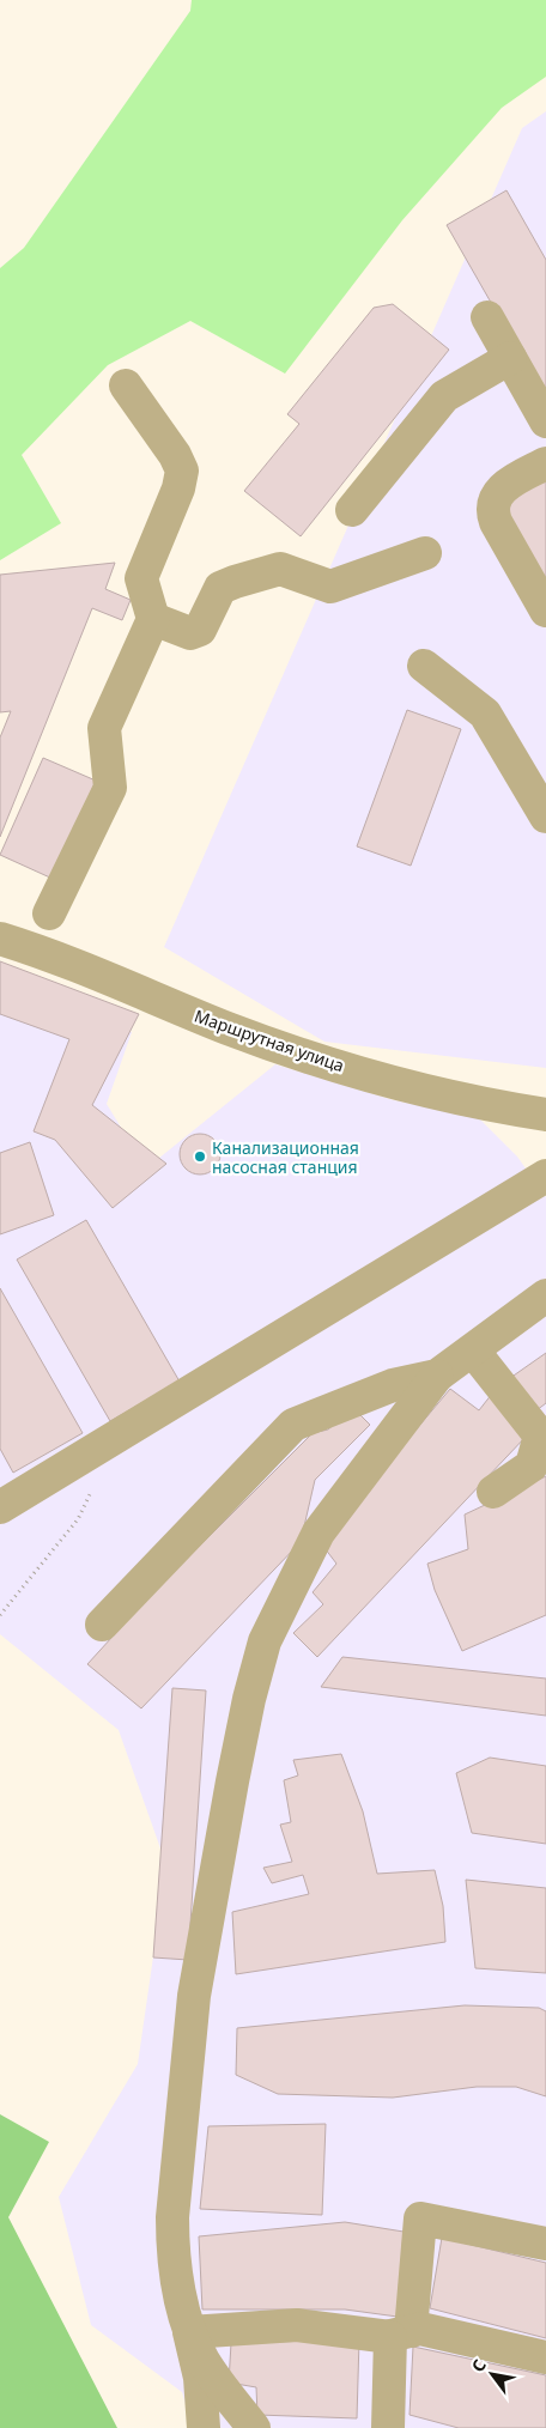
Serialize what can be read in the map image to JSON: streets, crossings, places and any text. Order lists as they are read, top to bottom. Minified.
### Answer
{"streets":{"street":["Маршрутная улица"]},"places":["Канализационная насосная станция"],"north":"top left"}
